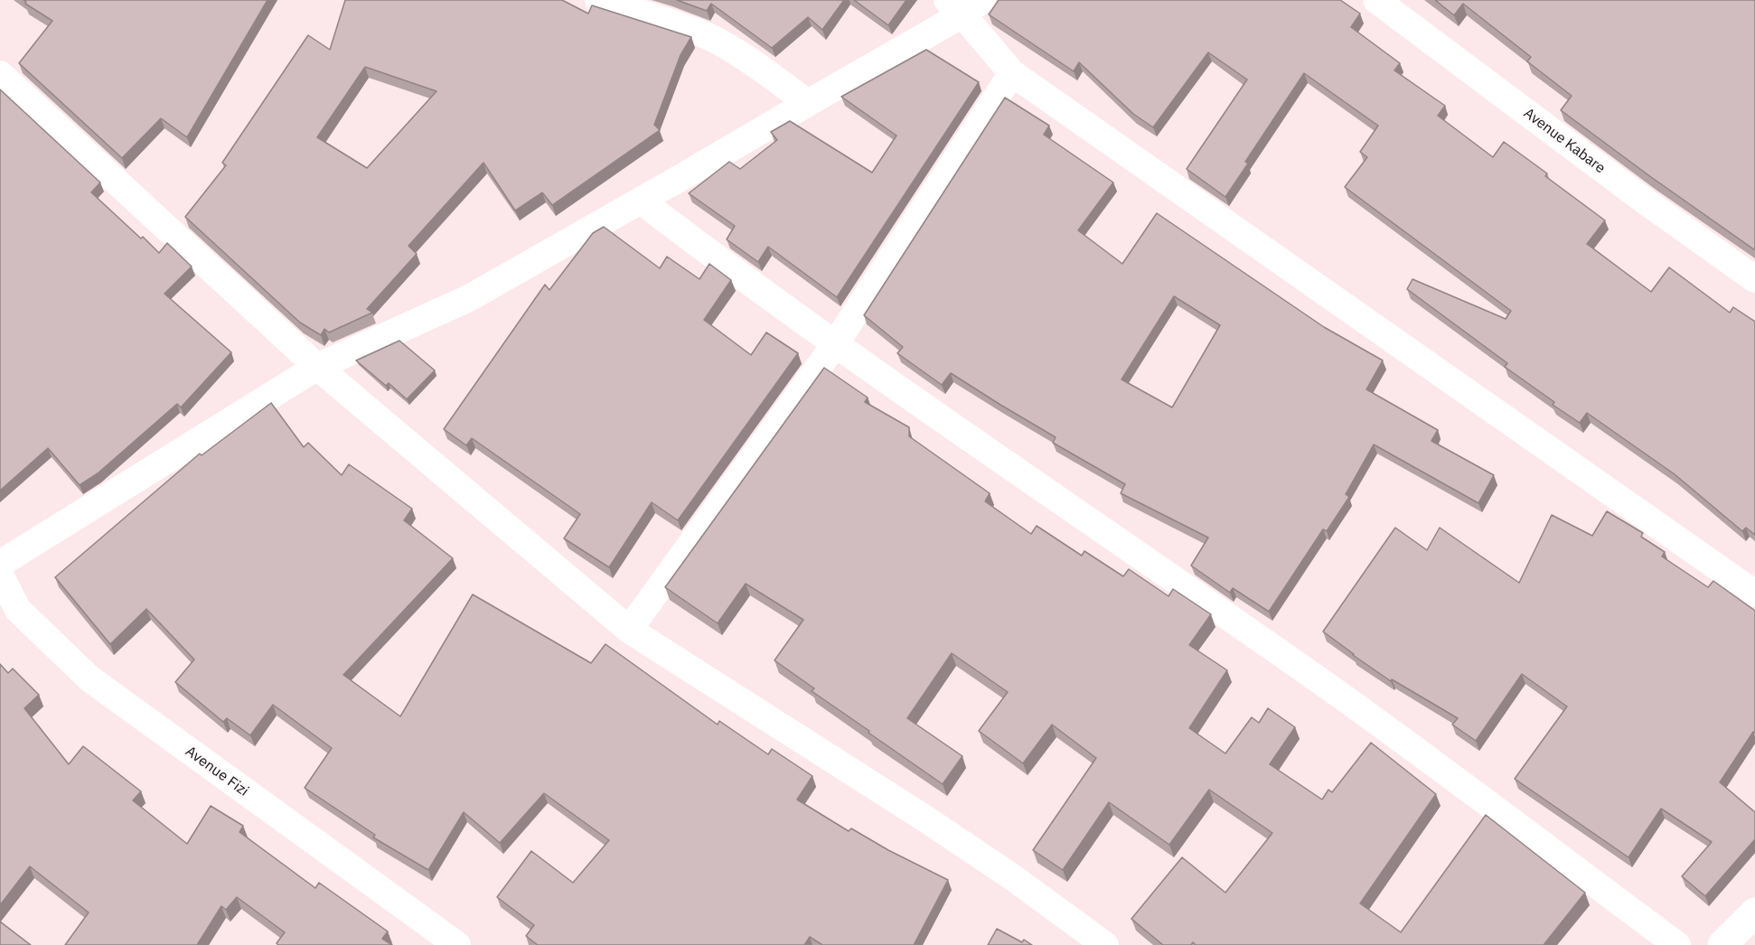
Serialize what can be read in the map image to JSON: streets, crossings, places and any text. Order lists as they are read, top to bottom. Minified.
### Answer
{"streets":{"street":["Avenue Kabare","Avenue Fizi"]}}
